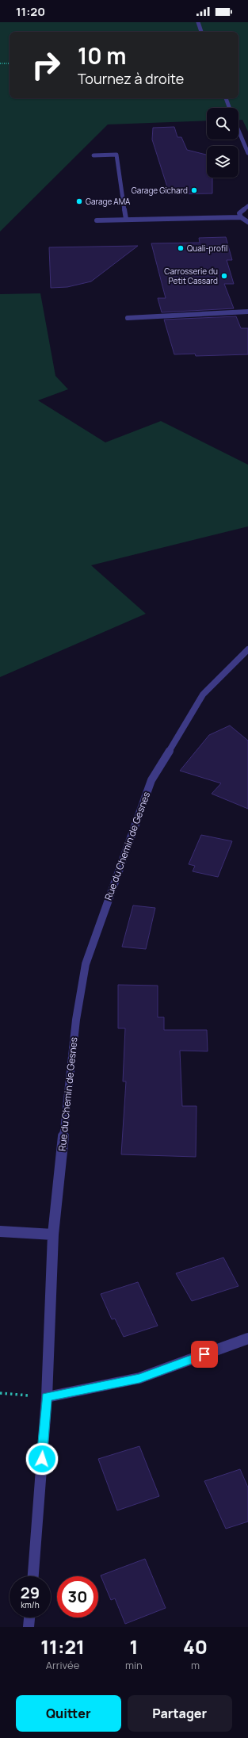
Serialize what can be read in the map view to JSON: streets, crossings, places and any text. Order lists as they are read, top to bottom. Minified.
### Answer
{"streets":{"street":["Rue du Chemin de Gesnes"]},"places":["Garage Gichard","Garage AMA","Quali-profil","Carrosserie du Petit Cassard"],"page":{"status":"11:20","turn":["10 m","Tournez à droite"],"speed":"29 km/h","limit":"30","eta":["11:21","Arrivée","1","min","40","m"],"buttons":["Quitter","Partager"]}}
